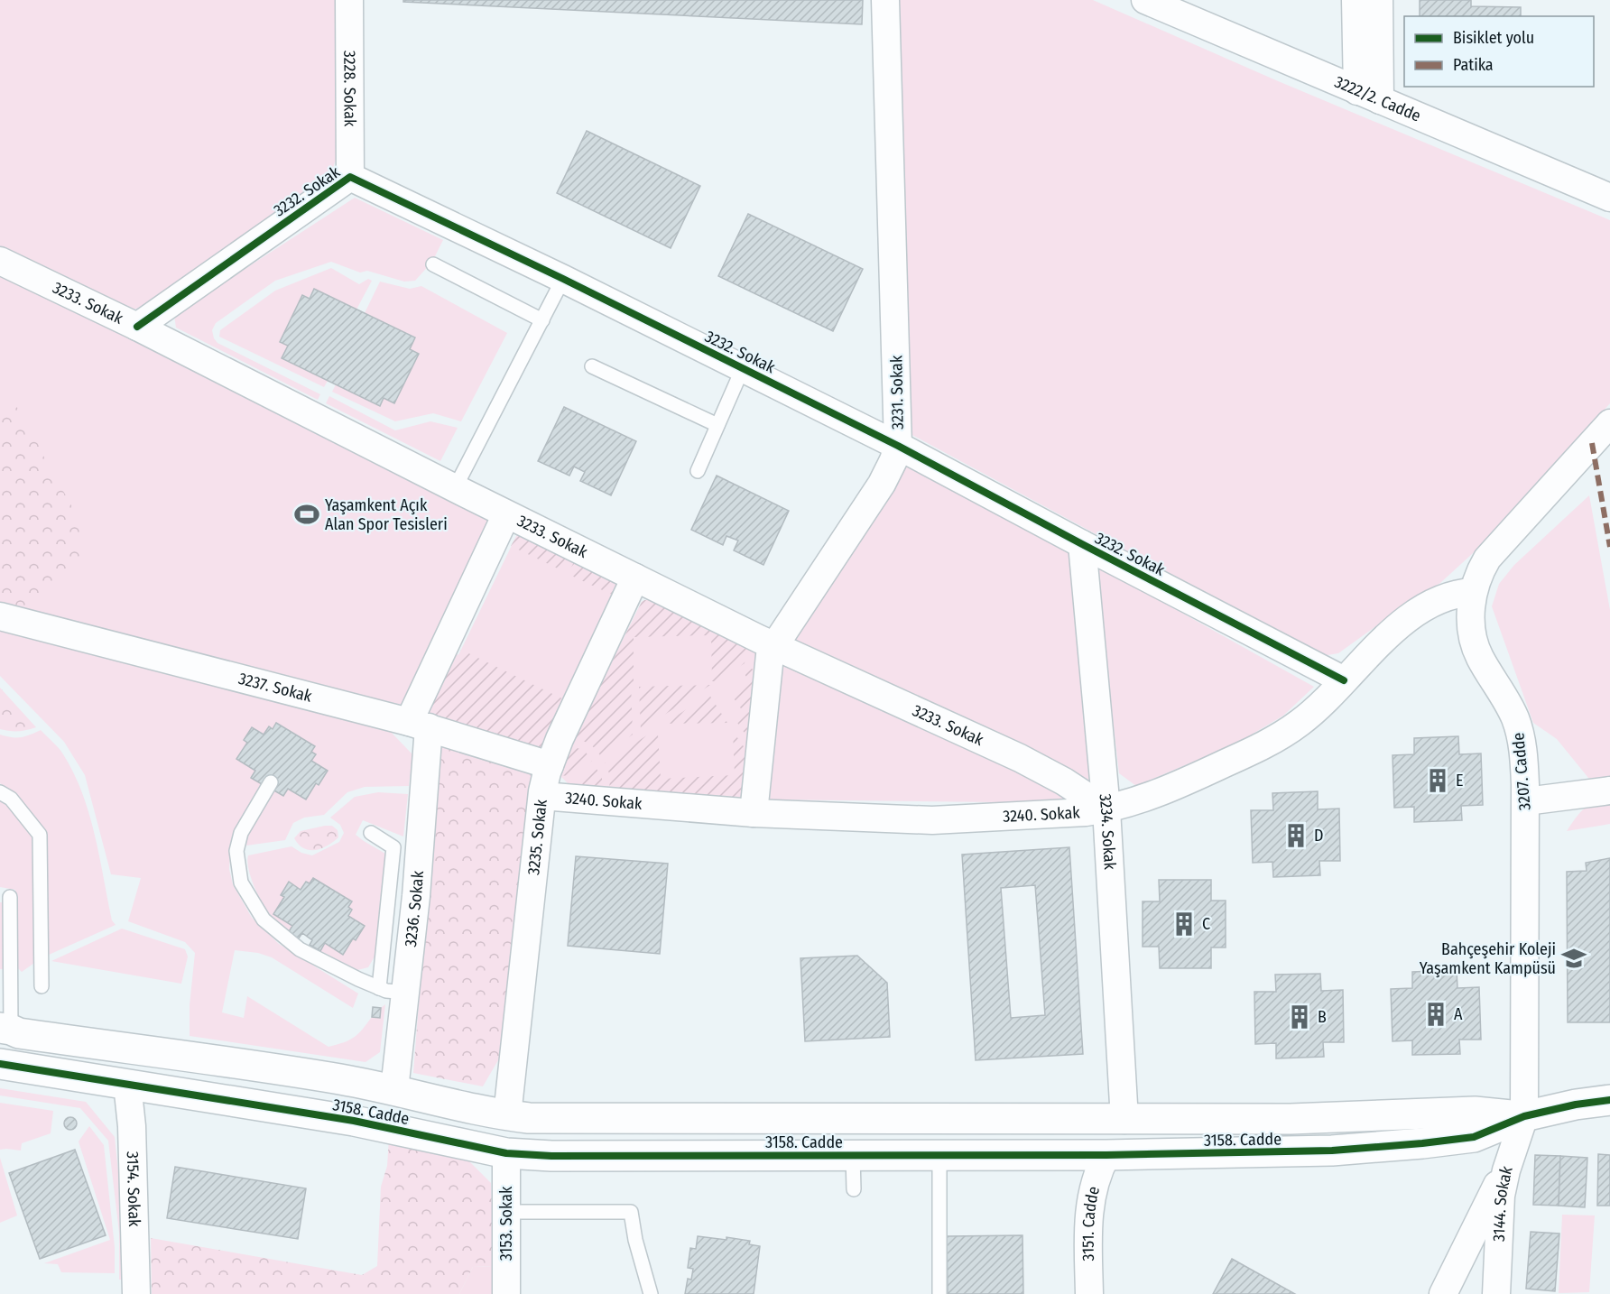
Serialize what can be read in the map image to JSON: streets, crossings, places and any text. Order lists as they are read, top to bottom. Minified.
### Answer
{"streets":{"street":["3228. Sokak","3222/2. Cadde","3232. Sokak","3233. Sokak","3231. Sokak","3237. Sokak","3207. Cadde","3240. Sokak","3234. Sokak","3235. Sokak","3236. Sokak","3158. Cadde","3154. Sokak","3144. Sokak","3153. Sokak","3151. Cadde"]},"crossings":[["3228. Sokak","3232. Sokak"],["3232. Sokak","3233. Sokak"],["3232. Sokak","3231. Sokak"],["3232. Sokak","3240. Sokak"],["3232. Sokak","3234. Sokak"],["3233. Sokak","3231. Sokak"],["3233. Sokak","3240. Sokak"],["3233. Sokak","3234. Sokak"],["3233. Sokak","3235. Sokak"],["3233. Sokak","3236. Sokak"],["3231. Sokak","3240. Sokak"],["3237. Sokak","3235. Sokak"],["3237. Sokak","3236. Sokak"],["3207. Cadde","3240. Sokak"],["3207. Cadde","3158. Cadde"],["3207. Cadde","3144. Sokak"],["3240. Sokak","3234. Sokak"],["3240. Sokak","3235. Sokak"],["3234. Sokak","3158. Cadde"],["3235. Sokak","3158. Cadde"],["3236. Sokak","3158. Cadde"],["3158. Cadde","3154. Sokak"],["3158. Cadde","3144. Sokak"],["3158. Cadde","3153. Sokak"],["3158. Cadde","3151. Cadde"]],"places":{"sports":["Yaşamkent Açık Alan Spor Tesisleri"],"building":["E","D","C","A","B"],"school or university":["Bahçeşehir Koleji Yaşamkent Kampüsü"]},"legend":["Bisiklet yolu","Patika"]}
